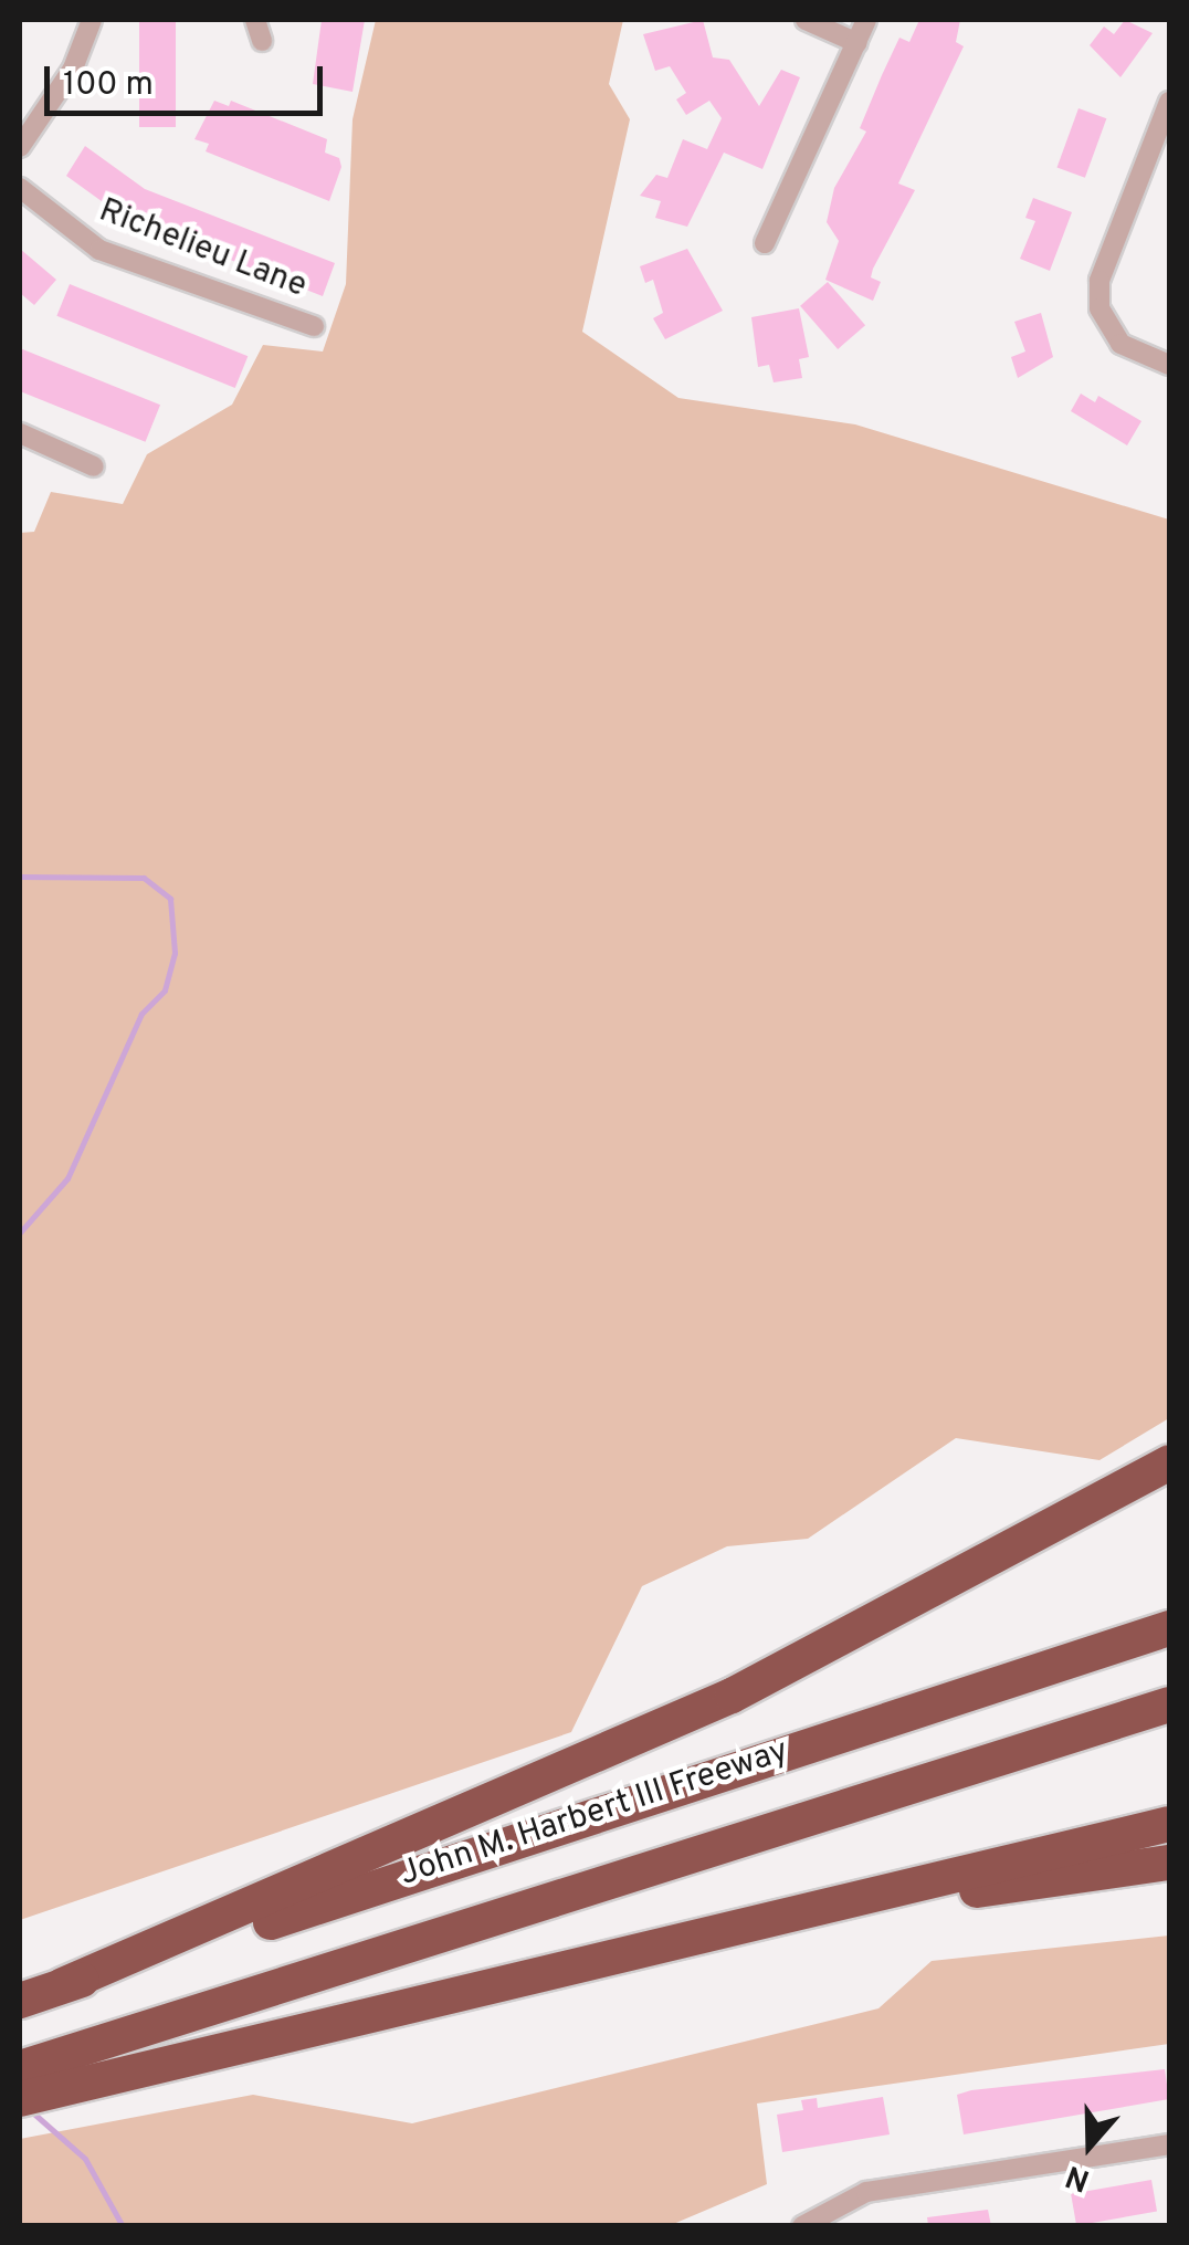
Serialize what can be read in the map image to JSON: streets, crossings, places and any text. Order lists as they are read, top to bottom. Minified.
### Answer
{"streets":{"highway":["John M. Harbert III Freeway"],"street":["Richelieu Lane"]},"scale_bar":"100 m","north":"bottom"}
